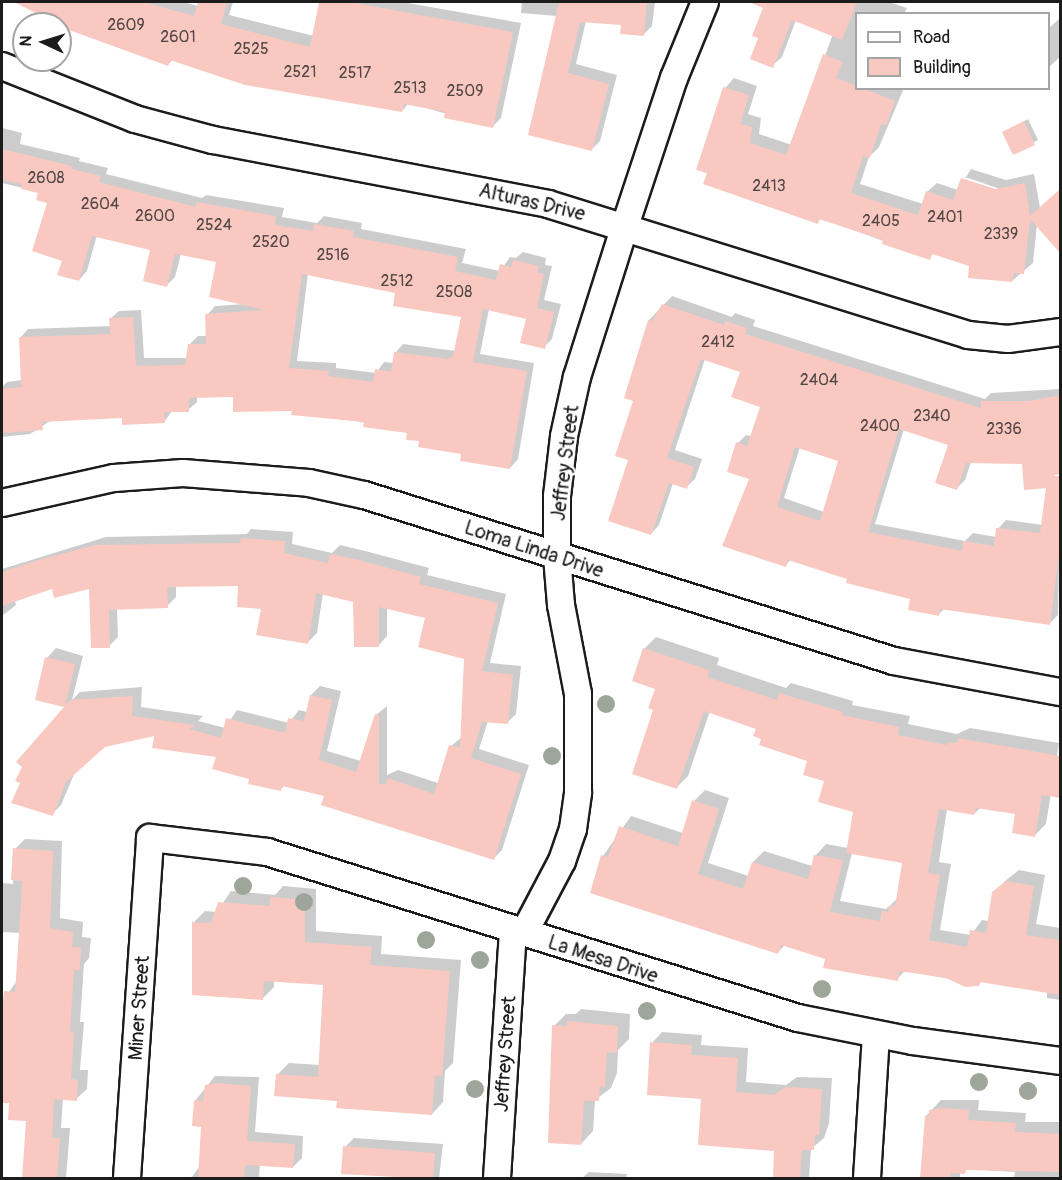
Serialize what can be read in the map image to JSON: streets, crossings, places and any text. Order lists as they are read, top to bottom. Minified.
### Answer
{"streets":{"street":["Alturas Drive","Jeffrey Street","Loma Linda Drive","La Mesa Drive","Miner Street"]},"crossings":[["Alturas Drive","Jeffrey Street"],["Jeffrey Street","Loma Linda Drive"],["Jeffrey Street","La Mesa Drive"],["La Mesa Drive","Miner Street"]],"house_numbers":["2609","2601","2525","2521","2517","2513","2509","2608","2413","2604","2600","2401","2405","2524","2339","2520","2516","2512","2508","2412","2404","2340","2400","2336"],"legend":["Road","Building"],"north":"left"}
